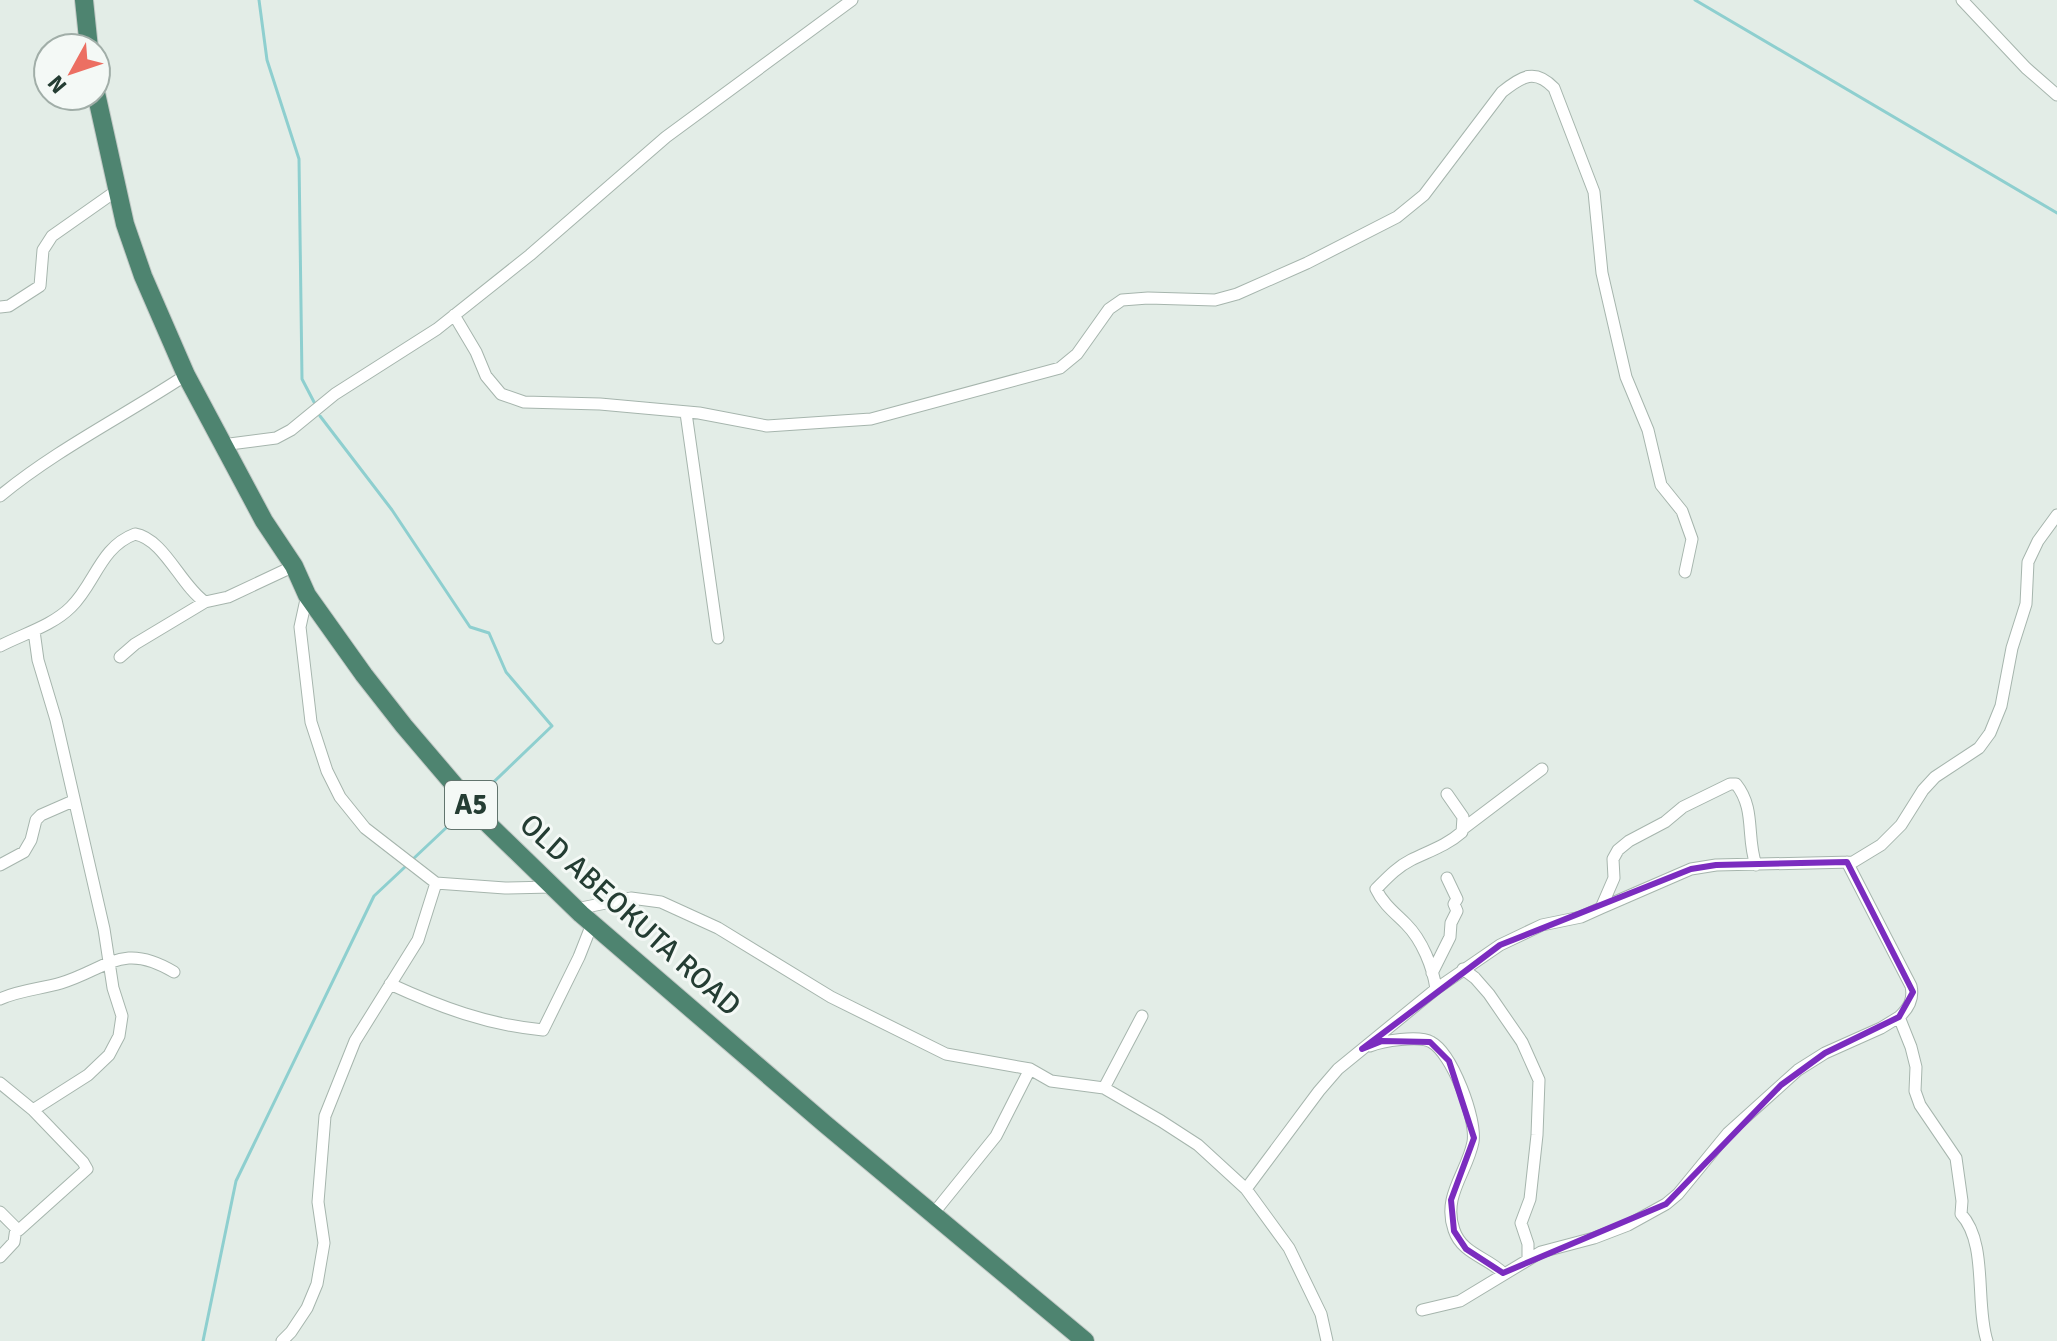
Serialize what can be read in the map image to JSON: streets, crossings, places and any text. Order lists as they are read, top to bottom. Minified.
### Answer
{"streets":{"highway":["A5","OLD ABEOKUTA ROAD"]},"north":"bottom left"}
